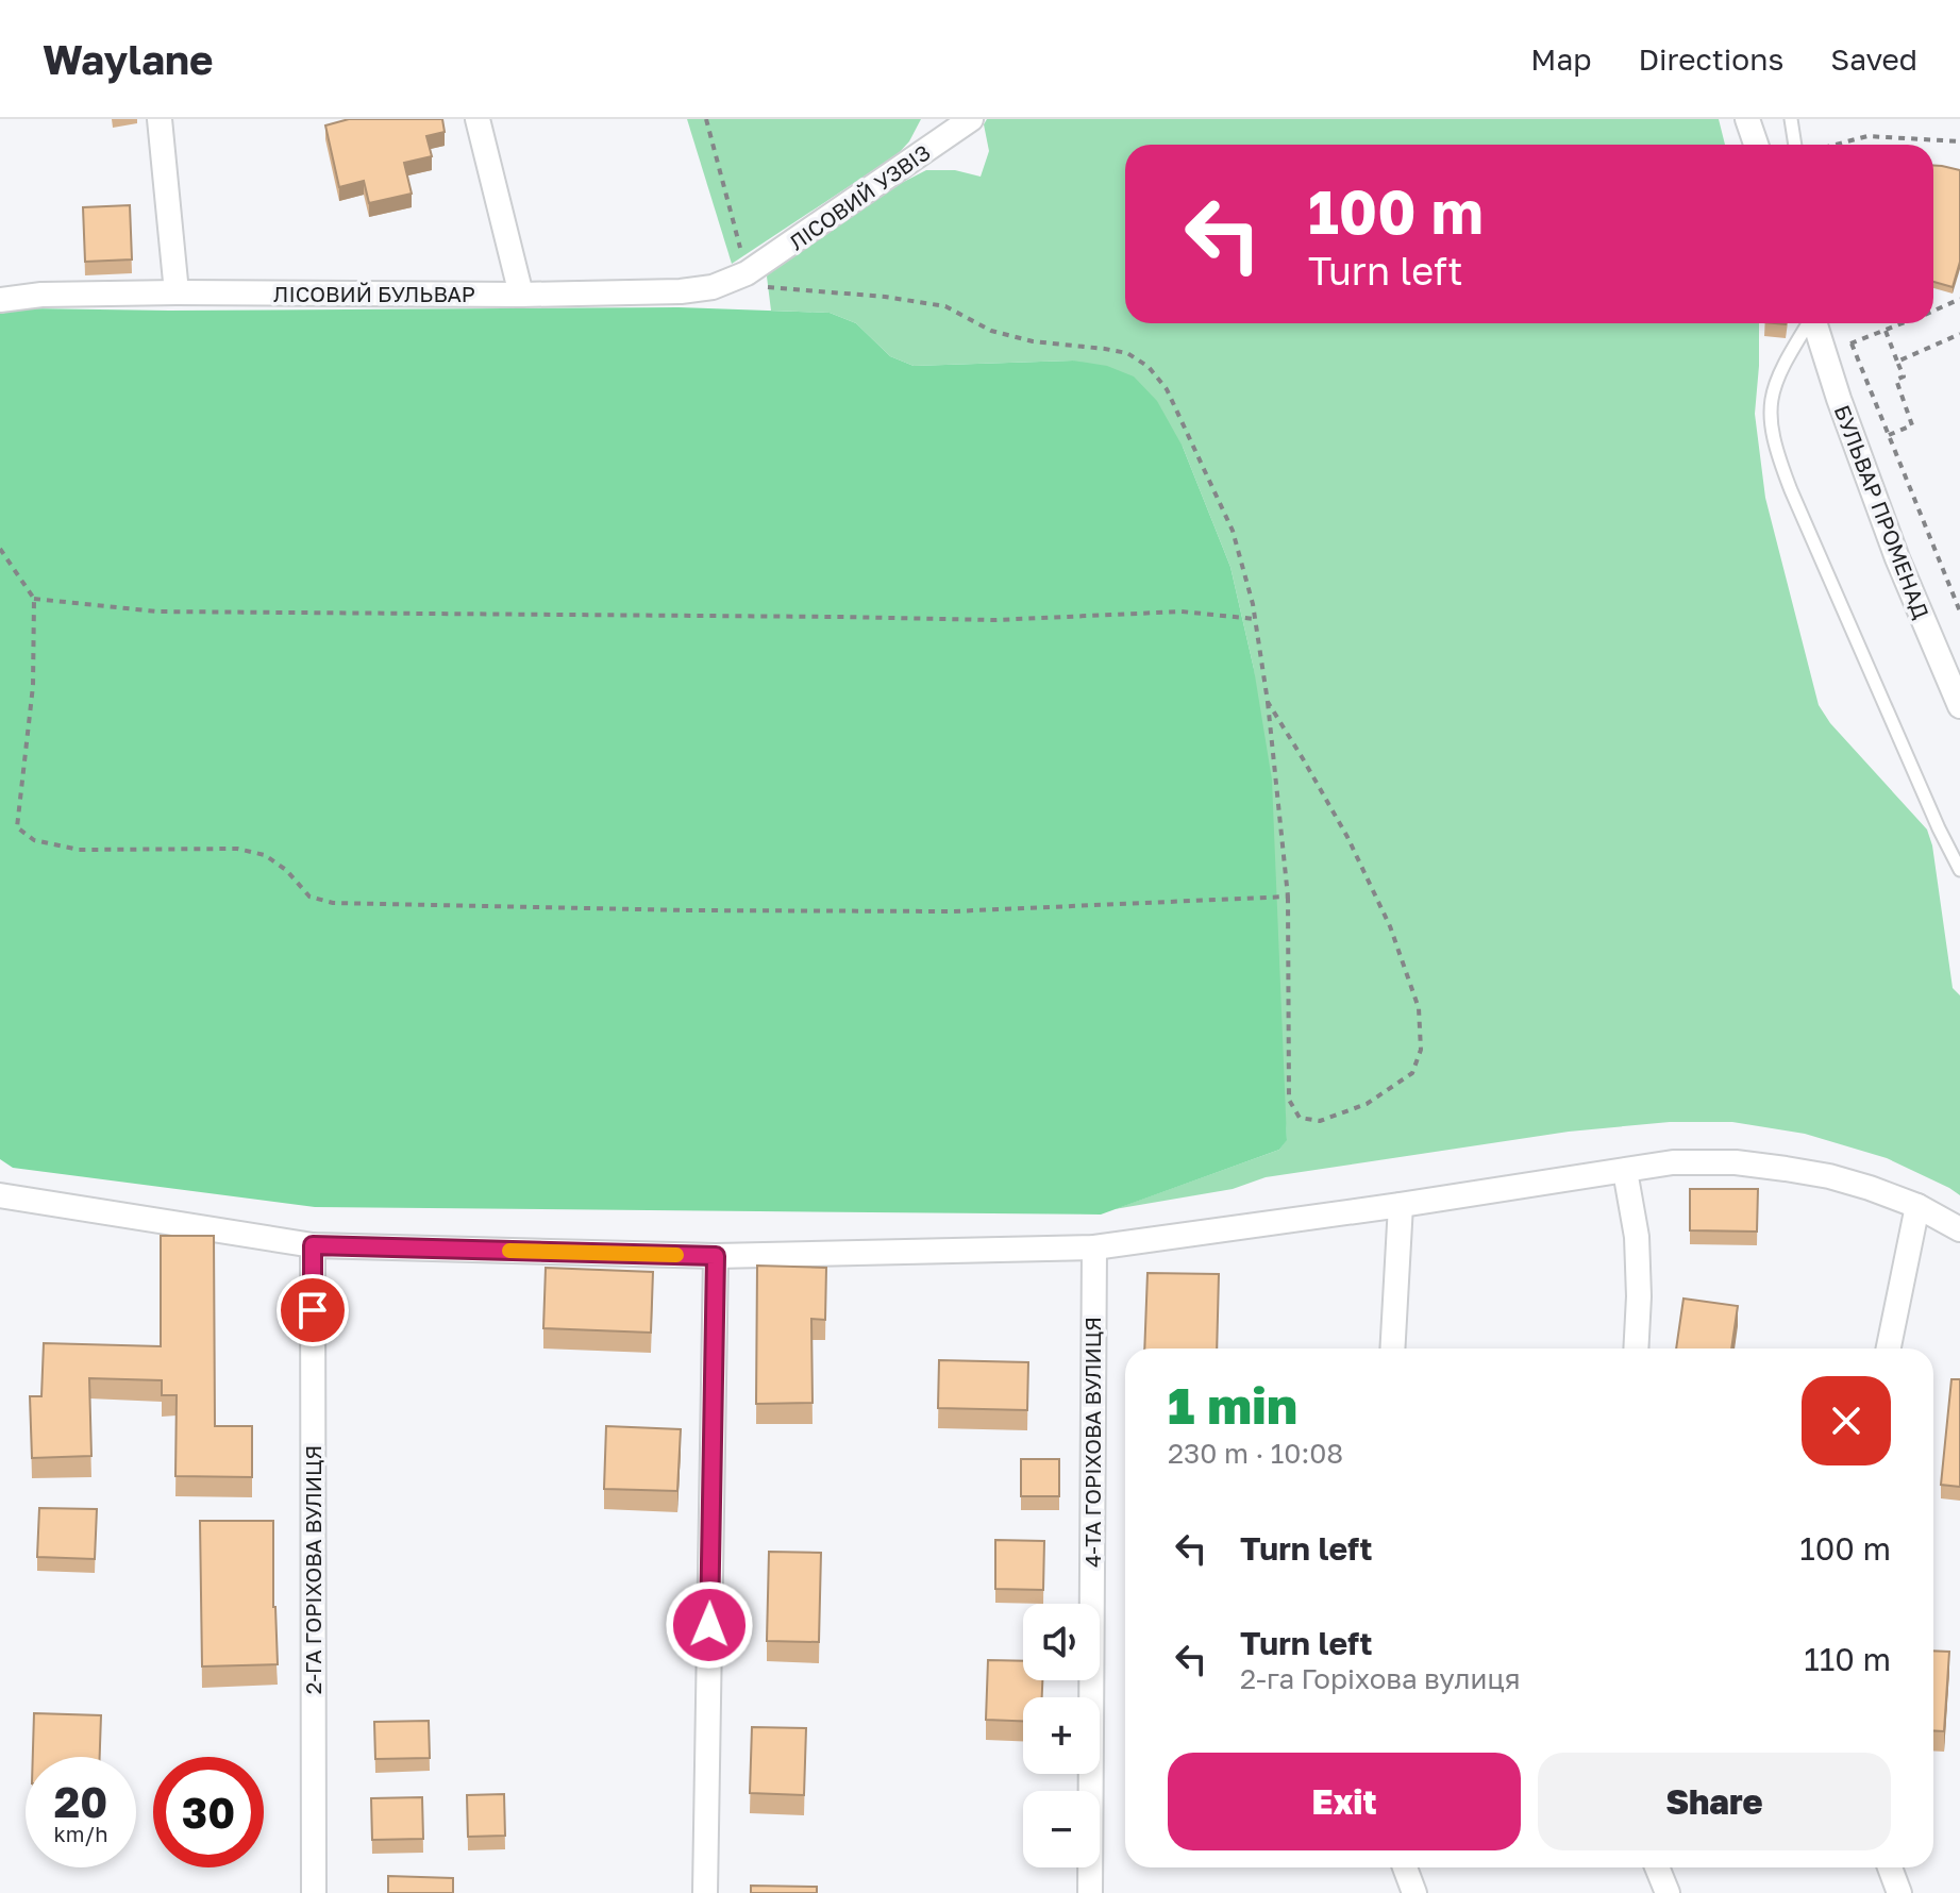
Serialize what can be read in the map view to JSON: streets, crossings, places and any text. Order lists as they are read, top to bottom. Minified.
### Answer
{"streets":{"street":["ЛІСОВИЙ УЗВІЗ","ЛІСОВИЙ БУЛЬВАР","БУЛЬВАР ПРОМЕНАД","4-ТА ГОРІХОВА ВУЛИЦЯ","2-ГА ГОРІХОВА ВУЛИЦЯ"]},"crossings":[["ЛІСОВИЙ УЗВІЗ","ЛІСОВИЙ БУЛЬВАР"]],"page":{"header":"Waylane","nav":["Map","Directions","Saved"],"turn":["100 m","Turn left"],"heading":["1 min","230 m · 10:08"],"list":[{"name":"Turn left","value":"100 m"},{"name":"Turn left","note":"2-га Горіхова вулиця","value":"110 m"}],"map_buttons":["+","−"],"buttons":["Exit","Share"],"speed":"20 km/h","limit":"30"}}
